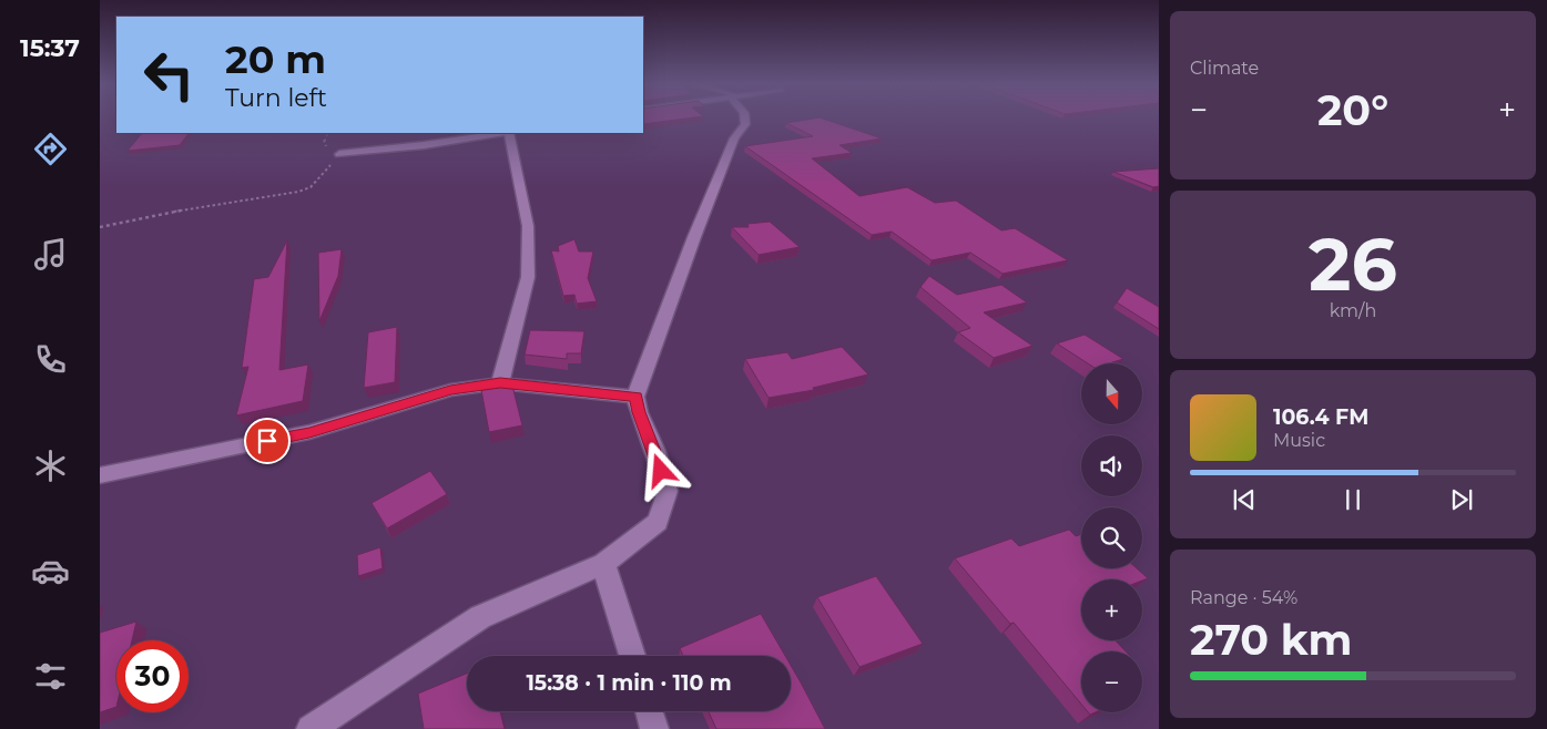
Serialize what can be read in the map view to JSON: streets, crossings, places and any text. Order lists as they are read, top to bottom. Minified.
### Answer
{"north":"bottom","page":{"tabs":"15:37","tile":["Climate",["26","km/h"],["Range · 54%","270 km"]],"turn":["20 m","Turn left"],"heat":["−","20°","+"],"map_buttons":["+","−"],"song":["106.4 FM","Music"],"limit":"30","trip":"15:38 · 1 min · 110 m"}}
